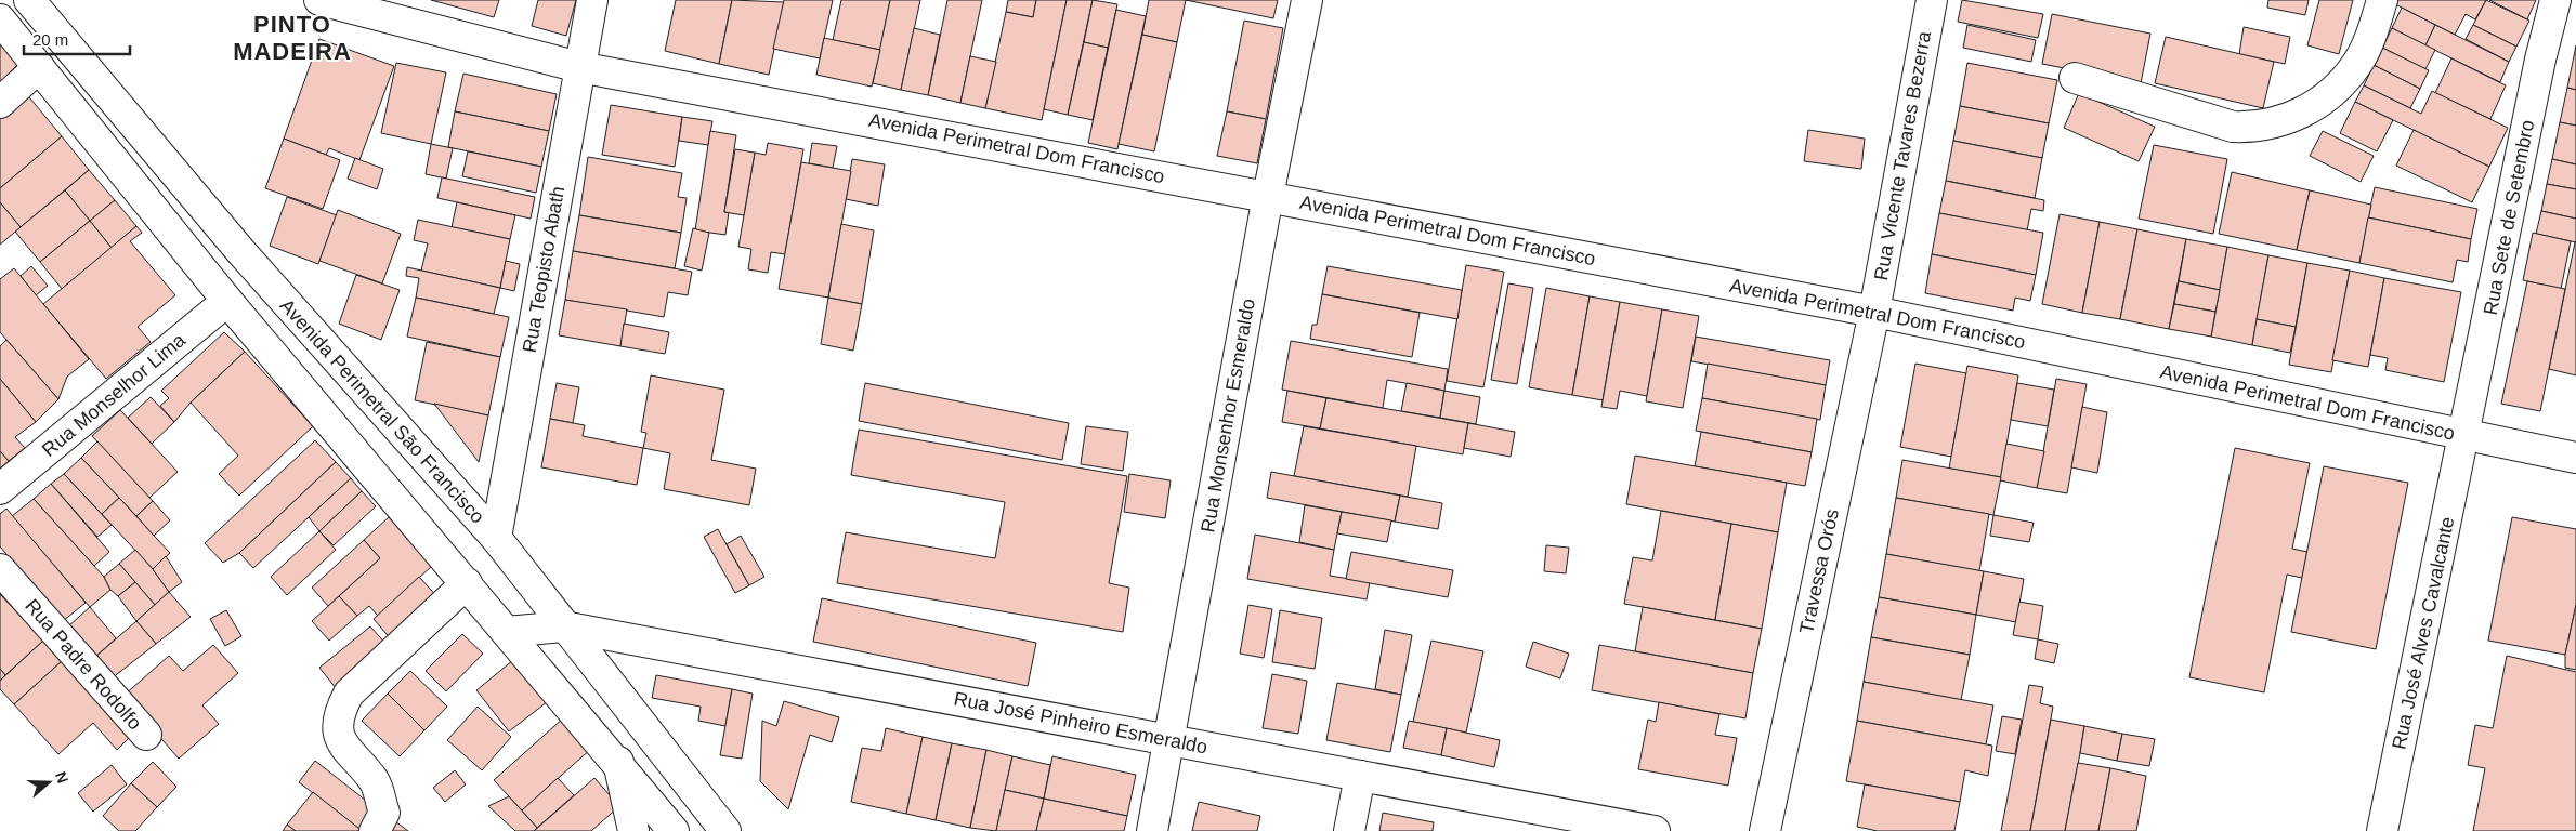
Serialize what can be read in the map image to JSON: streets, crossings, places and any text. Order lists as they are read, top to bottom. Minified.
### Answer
{"streets":{"street":["Avenida Perimetral Dom Francisco","Rua Vicente Tavares Bezerra","Rua Sete de Setembro","Rua Teopisto Abath","Rua Monselhor Lima","Avenida Perimetral São Francisco","Rua Monsenhor Esmeraldo","Travessa Orós","Rua José Alves Cavalcante","Rua Padre Rodolfo","Rua José Pinheiro Esmeraldo"]},"crossings":[["Avenida Perimetral Dom Francisco","Rua Vicente Tavares Bezerra"],["Avenida Perimetral Dom Francisco","Rua Sete de Setembro"],["Avenida Perimetral Dom Francisco","Rua Teopisto Abath"],["Avenida Perimetral Dom Francisco","Rua Monsenhor Esmeraldo"],["Avenida Perimetral Dom Francisco","Travessa Orós"],["Avenida Perimetral Dom Francisco","Rua José Alves Cavalcante"],["Rua Vicente Tavares Bezerra","Travessa Orós"],["Rua Sete de Setembro","Rua José Alves Cavalcante"],["Rua Teopisto Abath","Avenida Perimetral São Francisco"],["Avenida Perimetral São Francisco","Rua José Pinheiro Esmeraldo"],["Rua Monsenhor Esmeraldo","Rua José Pinheiro Esmeraldo"]],"districts":["PINTO MADEIRA"],"scale_bar":"20 m","north":"right"}
